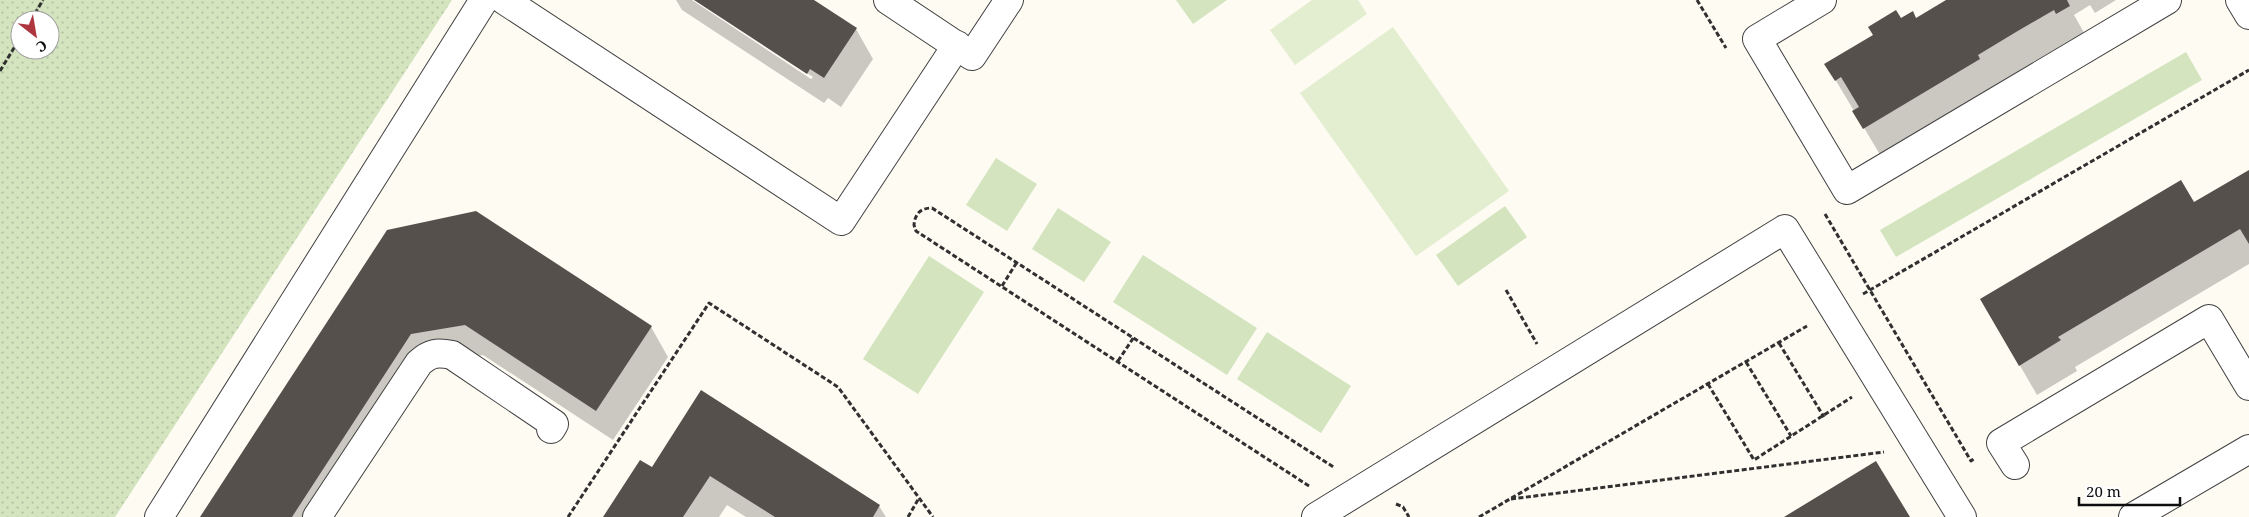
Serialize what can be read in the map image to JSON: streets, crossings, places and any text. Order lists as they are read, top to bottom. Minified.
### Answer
{"scale_bar":"20 m","north":"bottom right"}
